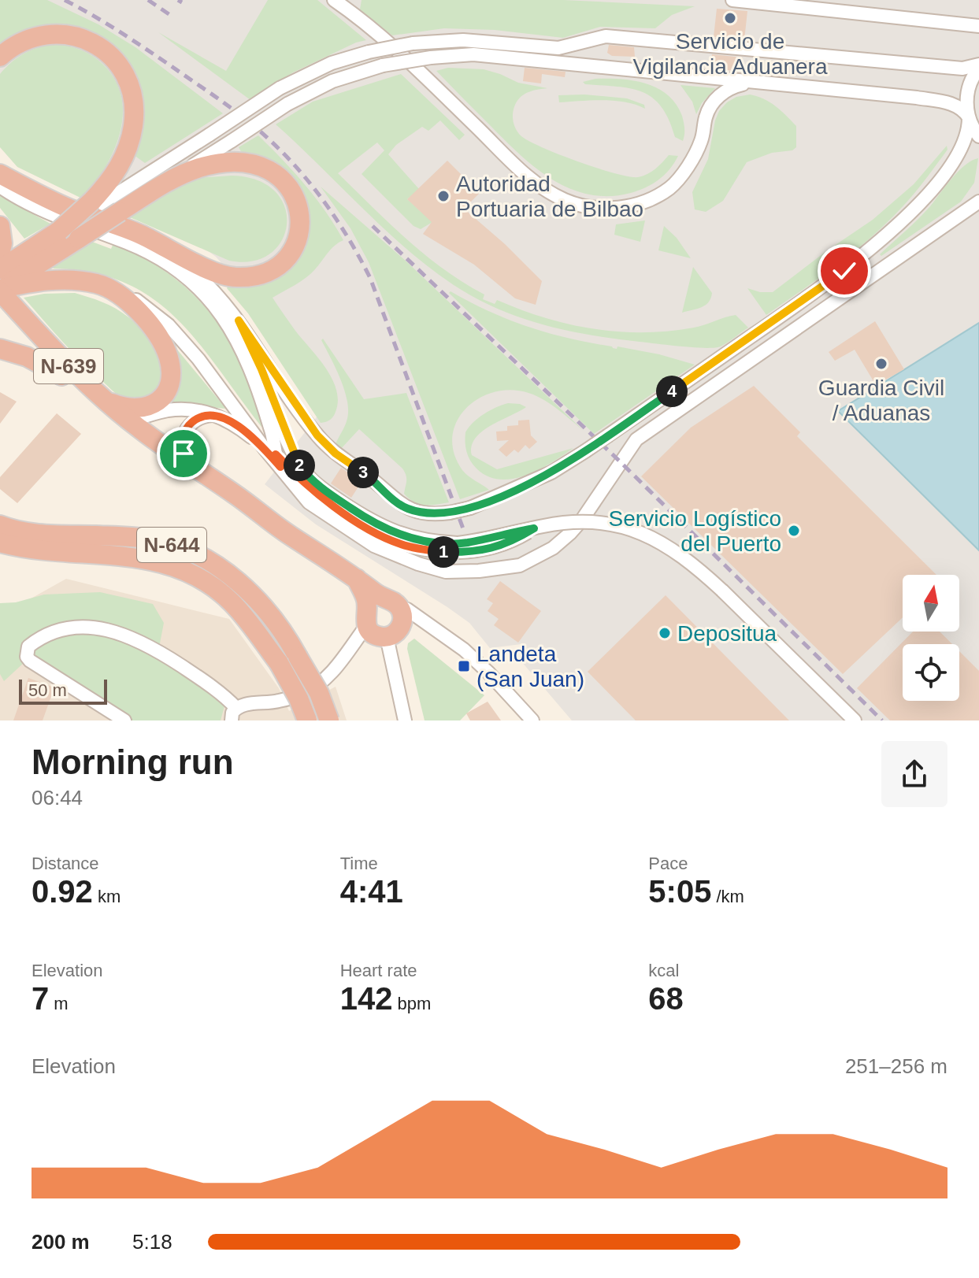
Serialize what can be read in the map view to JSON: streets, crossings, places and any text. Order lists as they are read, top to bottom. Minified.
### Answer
{"streets":{"highway":["N-639","N-644"]},"places":{"other":["Servicio de Vigilancia Aduanera","Autoridad Portuaria de Bilbao","Guardia Civil / Aduanas","Servicio Logístico del Puerto","Depositua"],"transit":["Landeta (San Juan)"]},"scale_bar":"50 m","north":"top","page":{"pins":["4","2","3","1"],"scale":"50 m","heading":["Morning run","06:44"],"stats":[["Distance","0.92 km"],["Time","4:41"],["Pace","5:05 /km"],["Elevation","7 m"],["Heart rate","142 bpm"],["kcal","68"]],"chart":["Elevation","251–256 m"],"list":[{"name":"200 m","note":"5:18"}]}}
